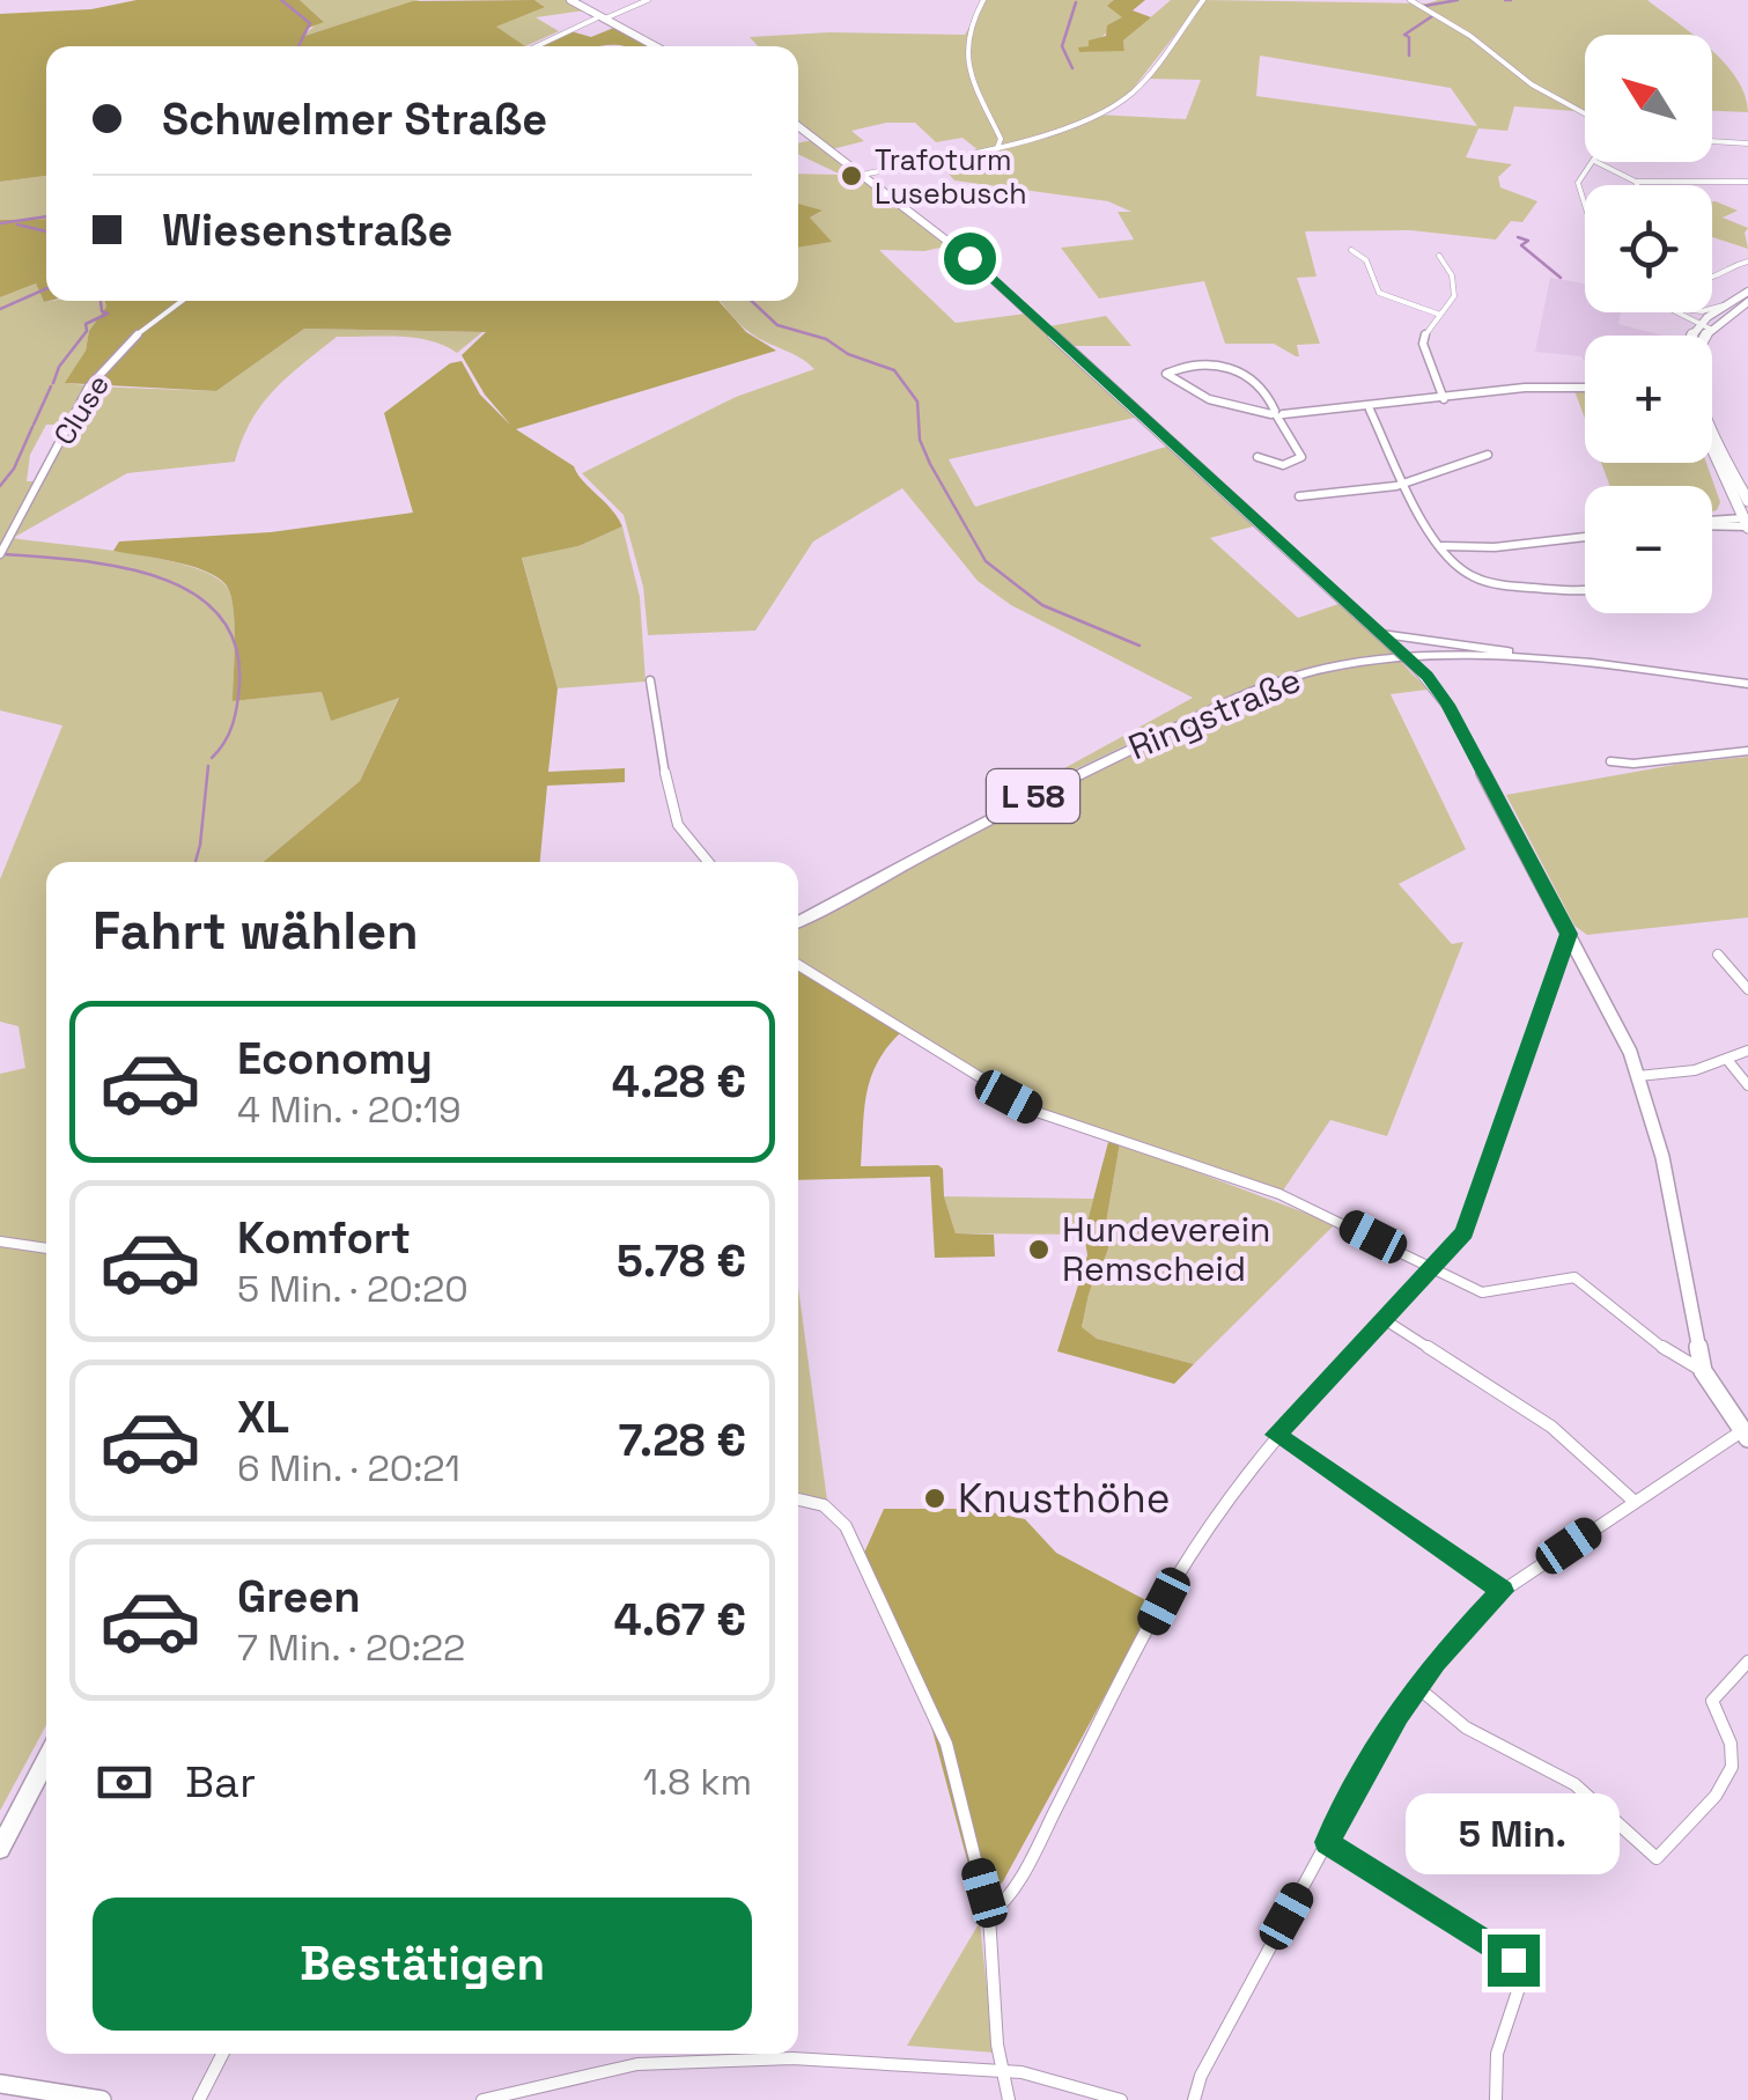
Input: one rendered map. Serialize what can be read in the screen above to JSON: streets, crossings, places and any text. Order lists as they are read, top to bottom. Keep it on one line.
{"streets":{"main road":["Ringstraße","L 58"],"street":["Cluse"]},"places":["Trafoturm Lusebusch","Hundeverein Remscheid","Knusthöhe"],"north":"top left","page":{"map_buttons":["+","−"],"banner":["Schwelmer Straße","Wiesenstraße"],"heading":"Fahrt wählen","list":[{"name":"Economy","note":"4 Min. · 20:19","value":"4.28 €"},{"name":"Komfort","note":"5 Min. · 20:20","value":"5.78 €"},{"name":"XL","note":"6 Min. · 20:21","value":"7.28 €"},{"name":"Green","note":"7 Min. · 20:22","value":"4.67 €"}],"pay":["Bar","1.8 km"],"bubble":"5 Min.","buttons":"Bestätigen"}}
